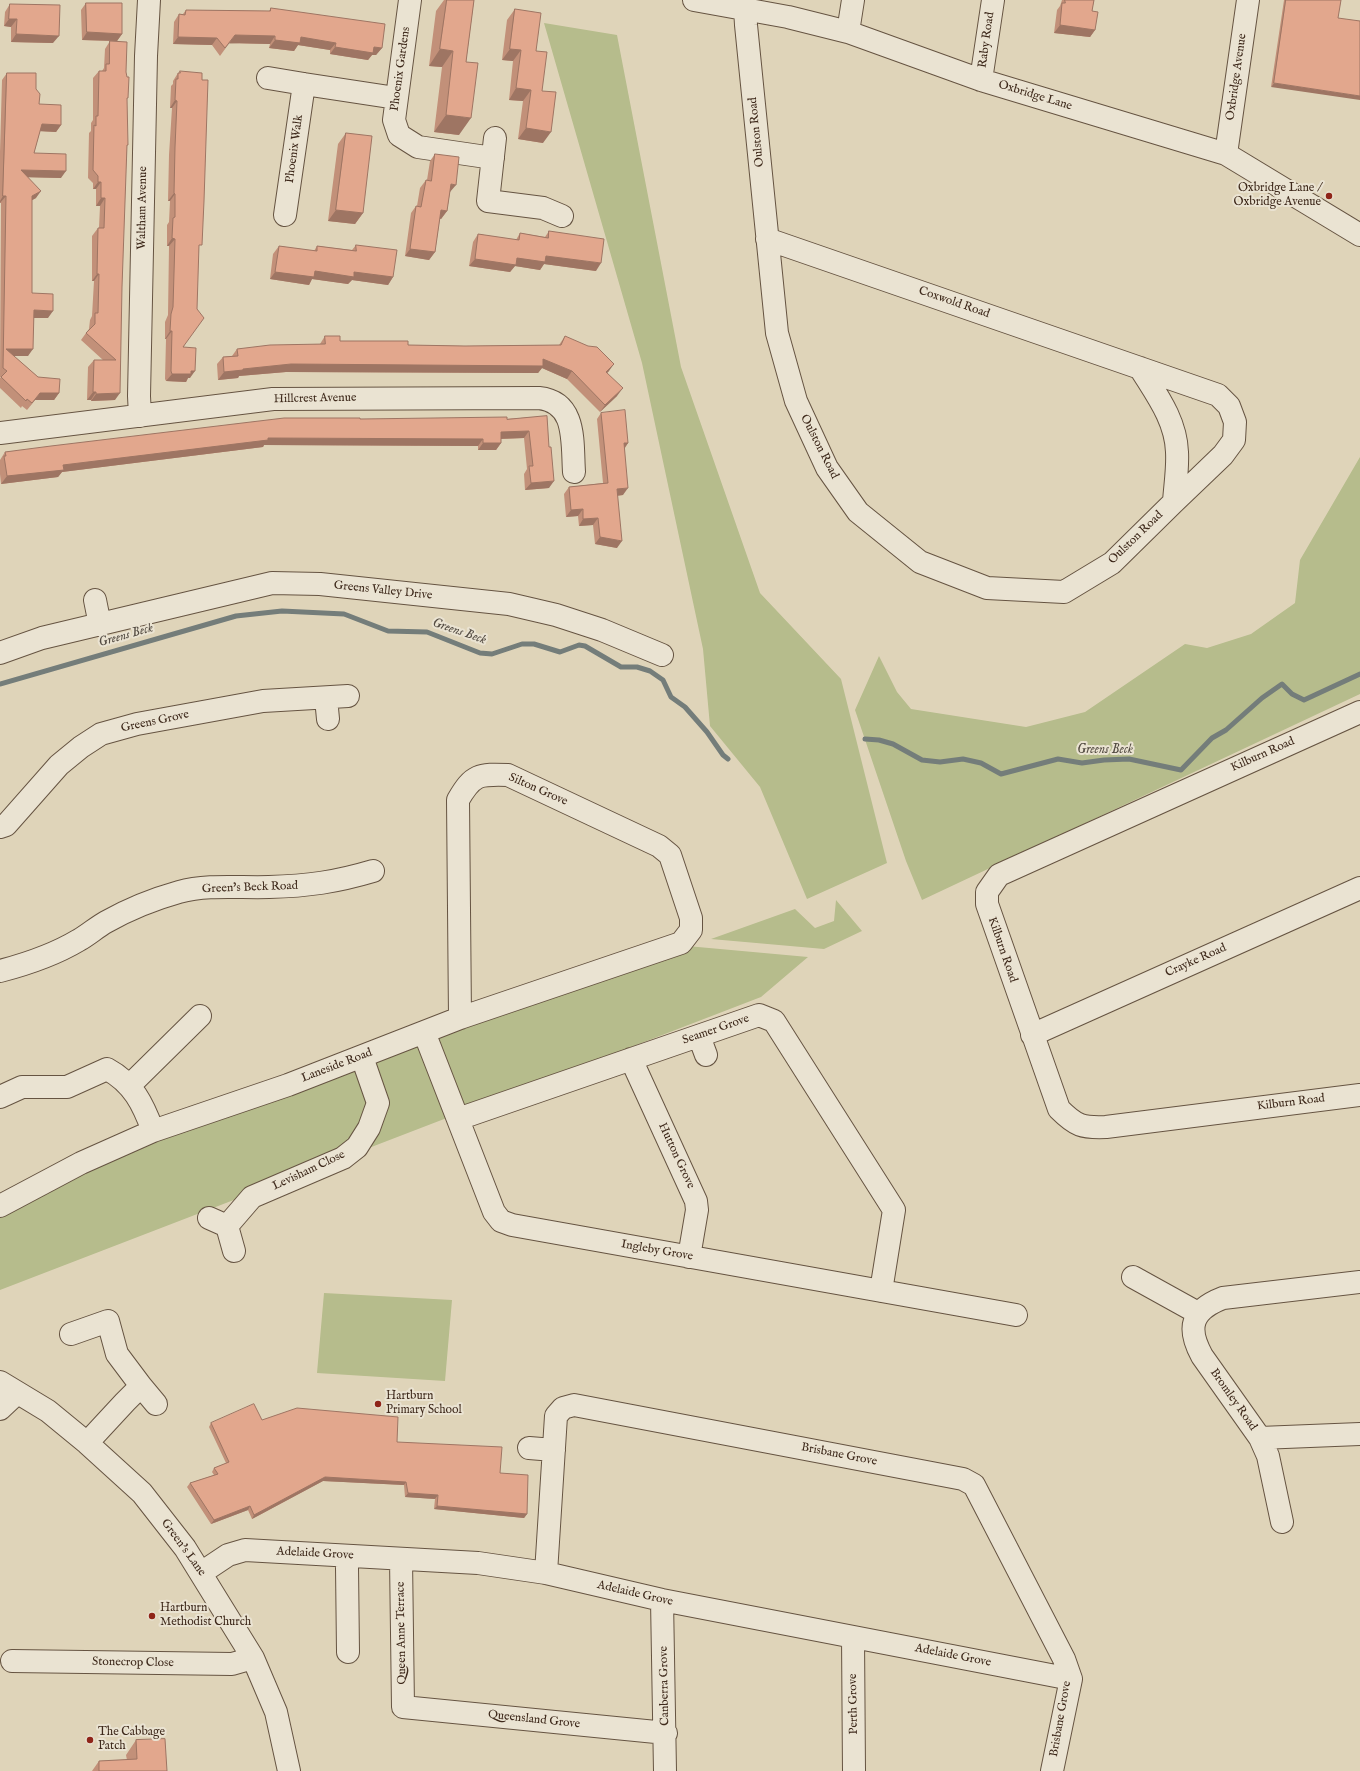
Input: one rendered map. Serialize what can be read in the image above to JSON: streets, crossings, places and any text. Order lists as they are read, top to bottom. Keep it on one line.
{"streets":{"street":["Raby Road","Phoenix Gardens","Oxbridge Avenue","Oxbridge Lane","Oulston Road","Phoenix Walk","Waltham Avenue","Coxwold Road","Hillcrest Avenue","Greens Valley Drive","Greens Grove","Kilburn Road","Silton Grove","Green's Beck Road","Crayke Road","Seamer Grove","Laneside Road","Hutton Grove","Levisham Close","Ingleby Grove","Bromley Road","Brisbane Grove","Green's Lane","Adelaide Grove","Queen Anne Terrace","Stonecrop Close","Canberra Grove","Perth Grove","Queensland Grove"]},"crossings":[["Raby Road","Oxbridge Lane"],["Oxbridge Avenue","Oxbridge Lane"],["Oxbridge Lane","Oulston Road"],["Oulston Road","Coxwold Road"],["Waltham Avenue","Hillcrest Avenue"],["Kilburn Road","Crayke Road"],["Silton Grove","Laneside Road"],["Seamer Grove","Hutton Grove"],["Seamer Grove","Ingleby Grove"],["Laneside Road","Levisham Close"],["Laneside Road","Ingleby Grove"],["Hutton Grove","Ingleby Grove"],["Brisbane Grove","Adelaide Grove"],["Green's Lane","Adelaide Grove"],["Green's Lane","Stonecrop Close"],["Adelaide Grove","Queen Anne Terrace"],["Adelaide Grove","Canberra Grove"],["Adelaide Grove","Perth Grove"],["Queen Anne Terrace","Queensland Grove"],["Canberra Grove","Queensland Grove"]],"water":["Greens Beck"],"places":["Oxbridge Lane / Oxbridge Avenue","Hartburn Primary School","Hartburn Methodist Church","The Cabbage Patch"]}
